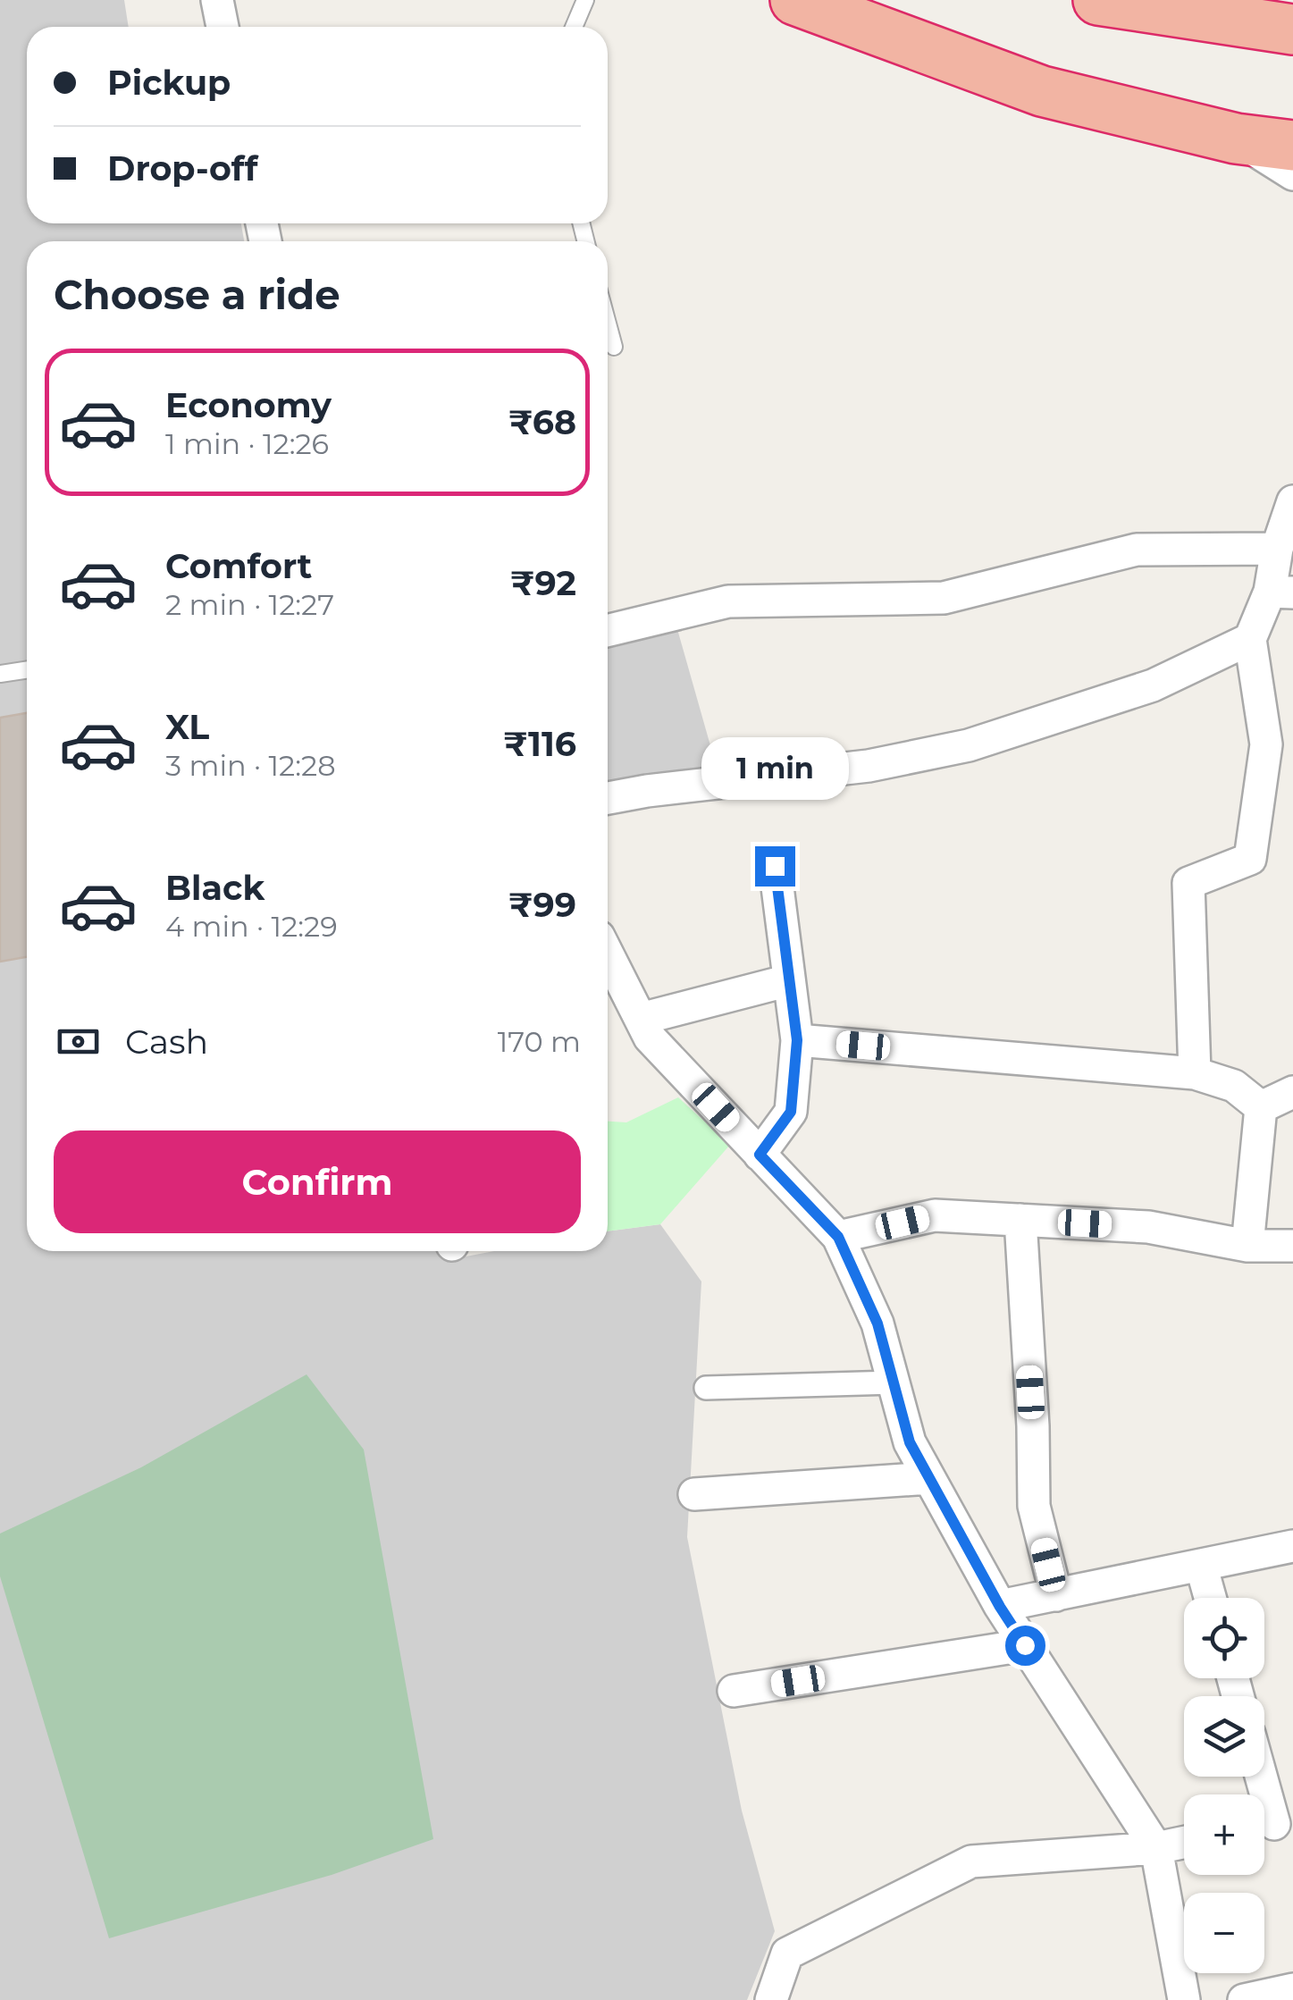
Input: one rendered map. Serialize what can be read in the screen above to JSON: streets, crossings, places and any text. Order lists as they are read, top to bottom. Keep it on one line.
{"page":{"banner":["Pickup","Drop-off"],"heading":"Choose a ride","list":[{"name":"Economy","note":"1 min · 12:26","value":"₹68"},{"name":"Comfort","note":"2 min · 12:27","value":"₹92"},{"name":"XL","note":"3 min · 12:28","value":"₹116"},{"name":"Black","note":"4 min · 12:29","value":"₹99"}],"bubble":"1 min","pay":["Cash","170 m"],"buttons":"Confirm","map_buttons":["+","−"]}}
